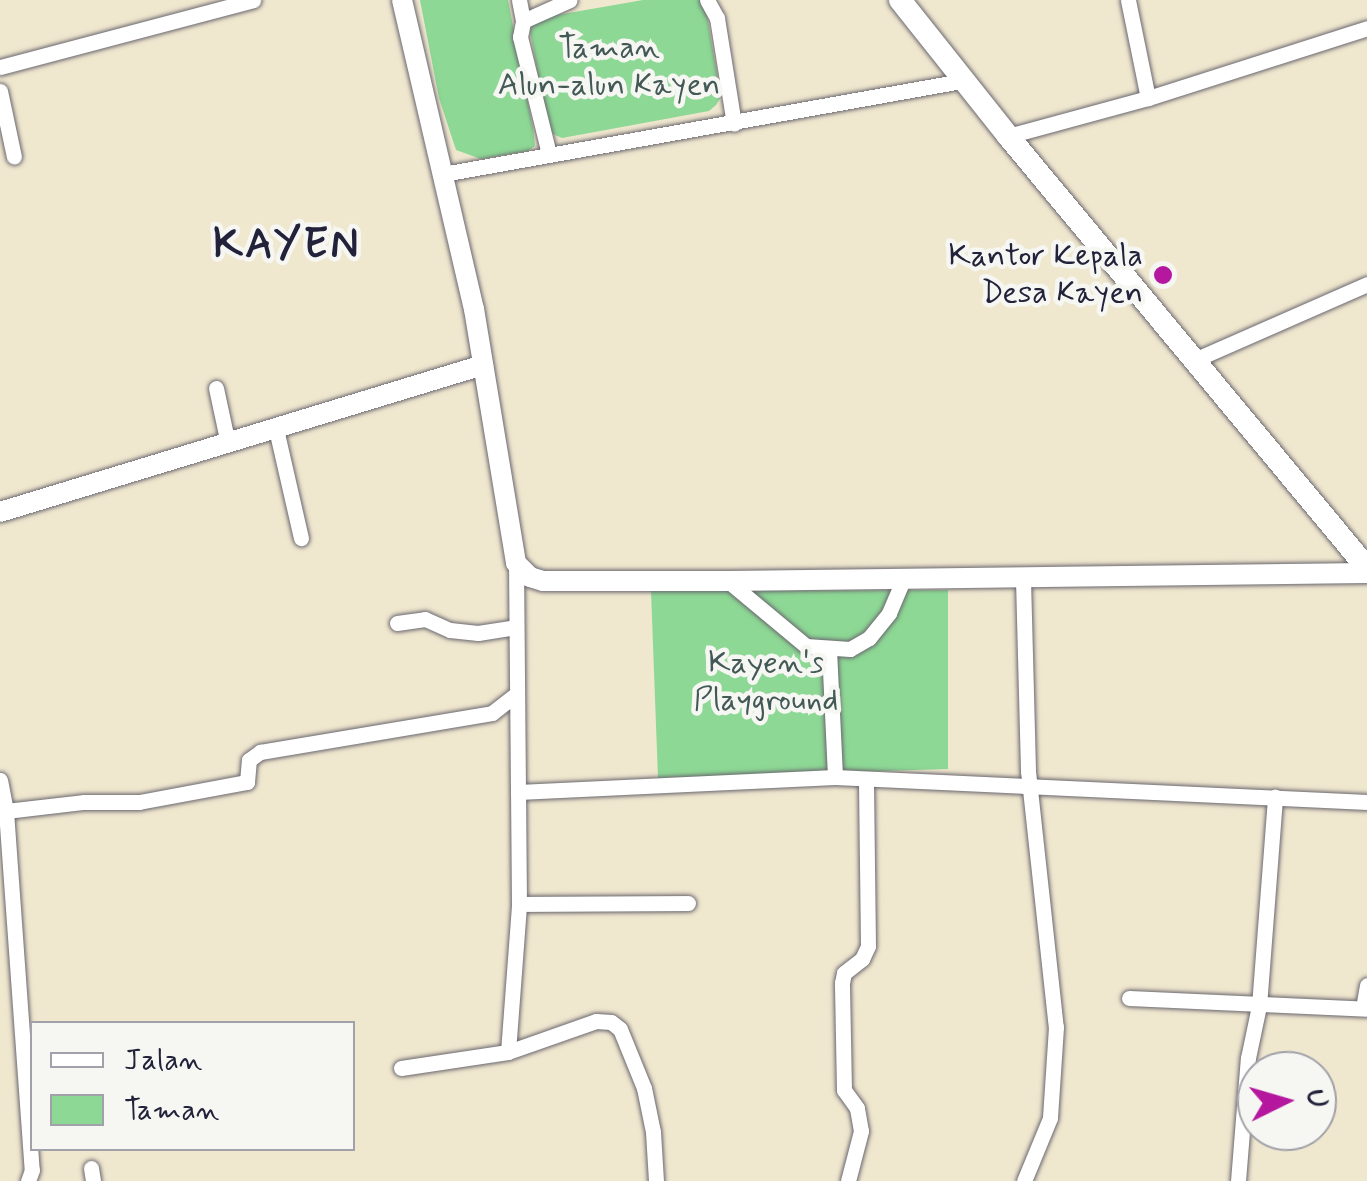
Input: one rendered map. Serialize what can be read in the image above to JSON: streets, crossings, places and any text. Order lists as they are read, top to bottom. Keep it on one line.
{"districts":["KAYEN"],"parks":["Taman Alun-alun Kayen","Kayen's Playground"],"places":["Kantor Kepala Desa Kayen"],"legend":["Jalan","Taman"],"north":"right"}
